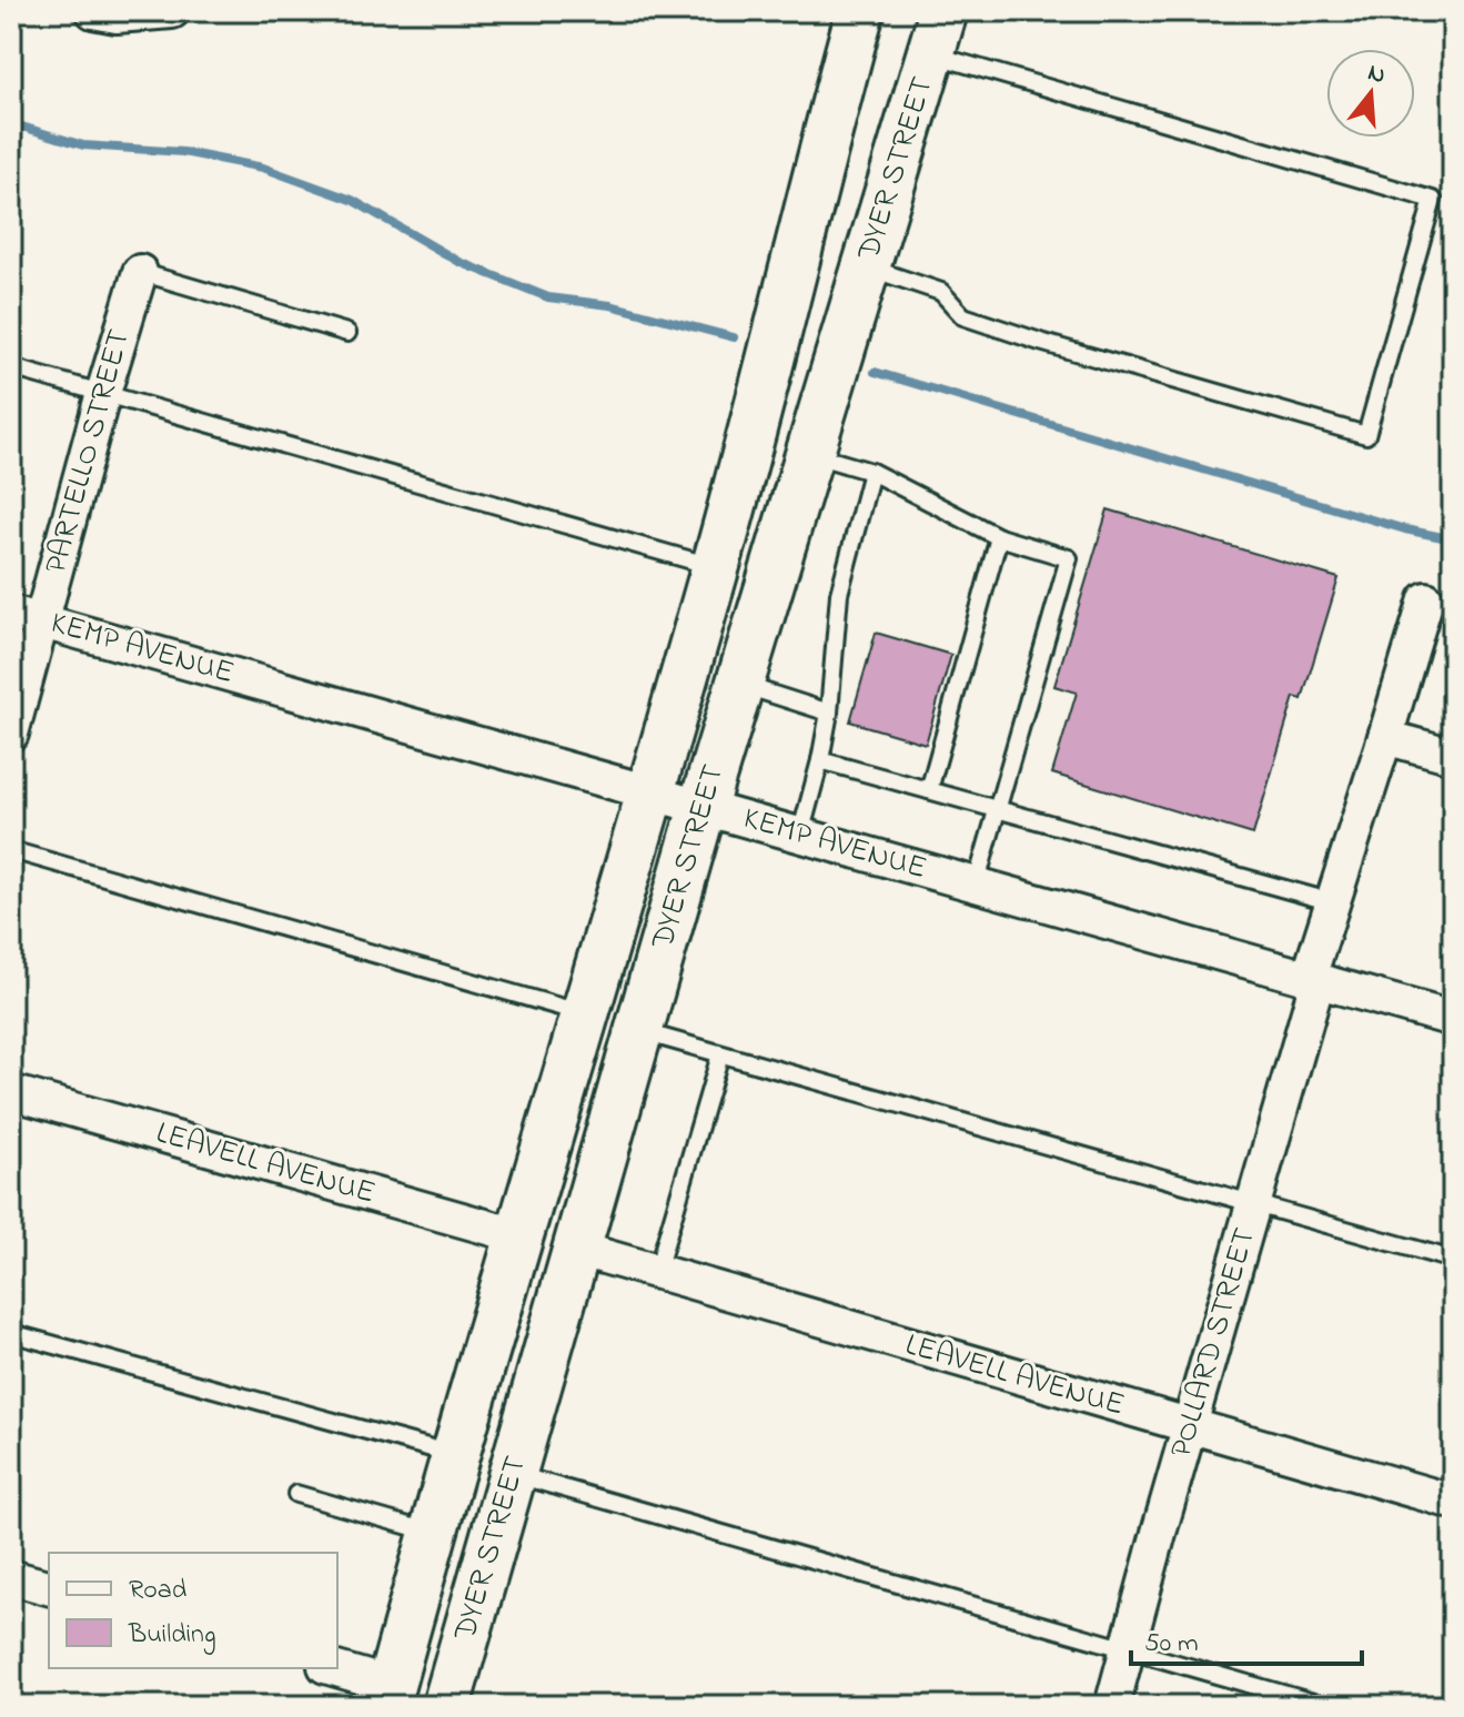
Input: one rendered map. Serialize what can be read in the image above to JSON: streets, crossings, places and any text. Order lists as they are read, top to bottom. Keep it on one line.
{"streets":{"main road":["DYER STREET"],"street":["PARTELLO STREET","KEMP AVENUE","LEAVELL AVENUE","POLLARD STREET"]},"crossings":[["DYER STREET","KEMP AVENUE"],["DYER STREET","LEAVELL AVENUE"],["PARTELLO STREET","KEMP AVENUE"],["KEMP AVENUE","POLLARD STREET"],["LEAVELL AVENUE","POLLARD STREET"]],"legend":["Road","Building"],"scale_bar":"50 m","north":"top"}
